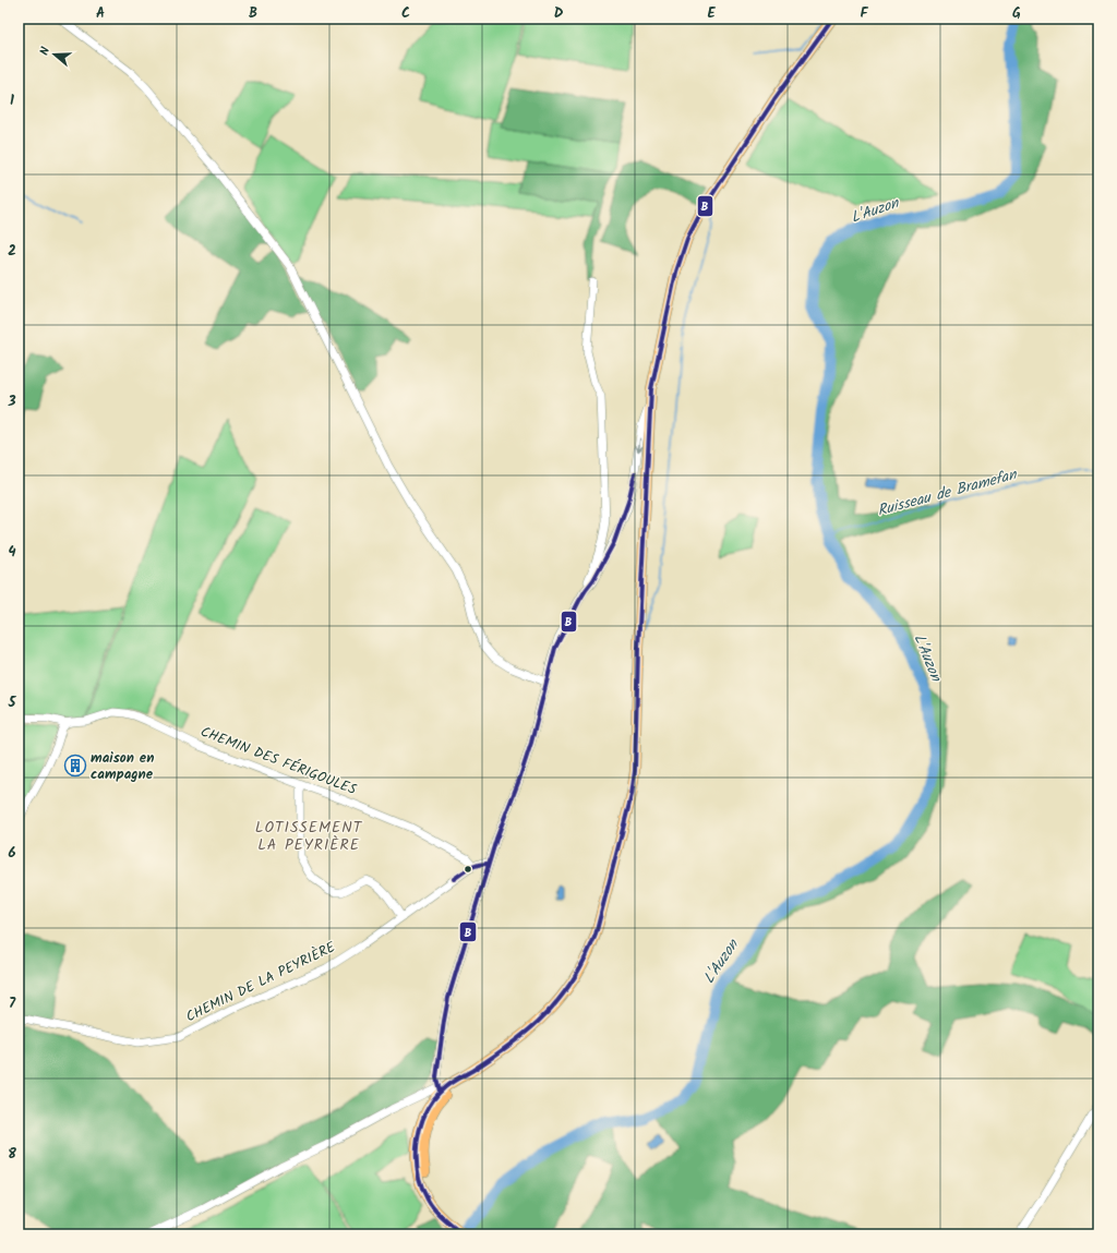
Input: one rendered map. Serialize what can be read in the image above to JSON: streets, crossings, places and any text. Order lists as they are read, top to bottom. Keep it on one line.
{"streets":{"street":["CHEMIN DES FÉRIGOULES","CHEMIN DE LA PEYRIÈRE"]},"crossings":[["CHEMIN DES FÉRIGOULES","CHEMIN DE LA PEYRIÈRE"]],"districts":["LOTISSEMENT LA PEYRIÈRE"],"water":["L'Auzon","Ruisseau de Bramefan"],"places":{"building":["maison en campagne"]},"lines":["transit line B"],"north":"left","grid":{"columns":["A","B","C","D","E","F","G"],"rows":["1","2","3","4","5","6","7","8"]}}
